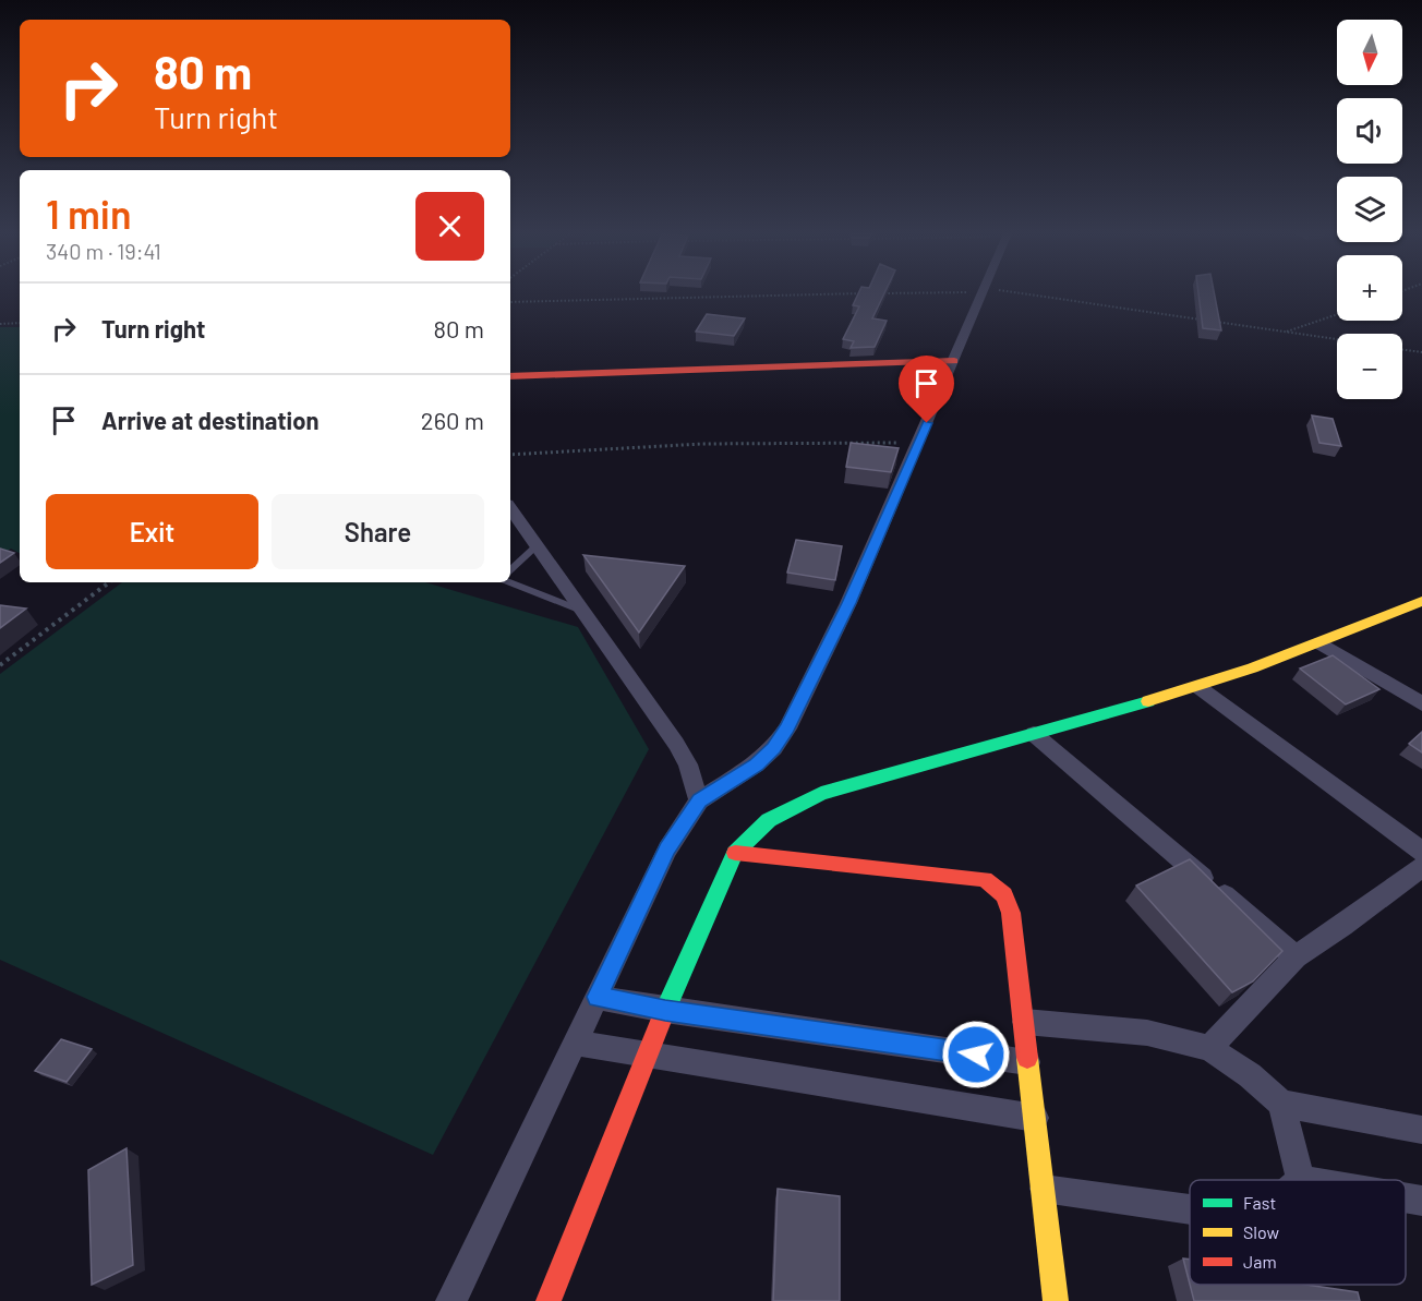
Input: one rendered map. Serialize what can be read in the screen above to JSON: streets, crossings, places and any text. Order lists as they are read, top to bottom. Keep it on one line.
{"legend":["Fast","Slow","Jam"],"north":"bottom","page":{"map_buttons":["+","−"],"turn":["80 m","Turn right"],"heading":["1 min","340 m · 19:41"],"list":[{"name":"Turn right","value":"80 m"},{"name":"Arrive at destination","value":"260 m"}],"buttons":["Exit","Share"]}}
